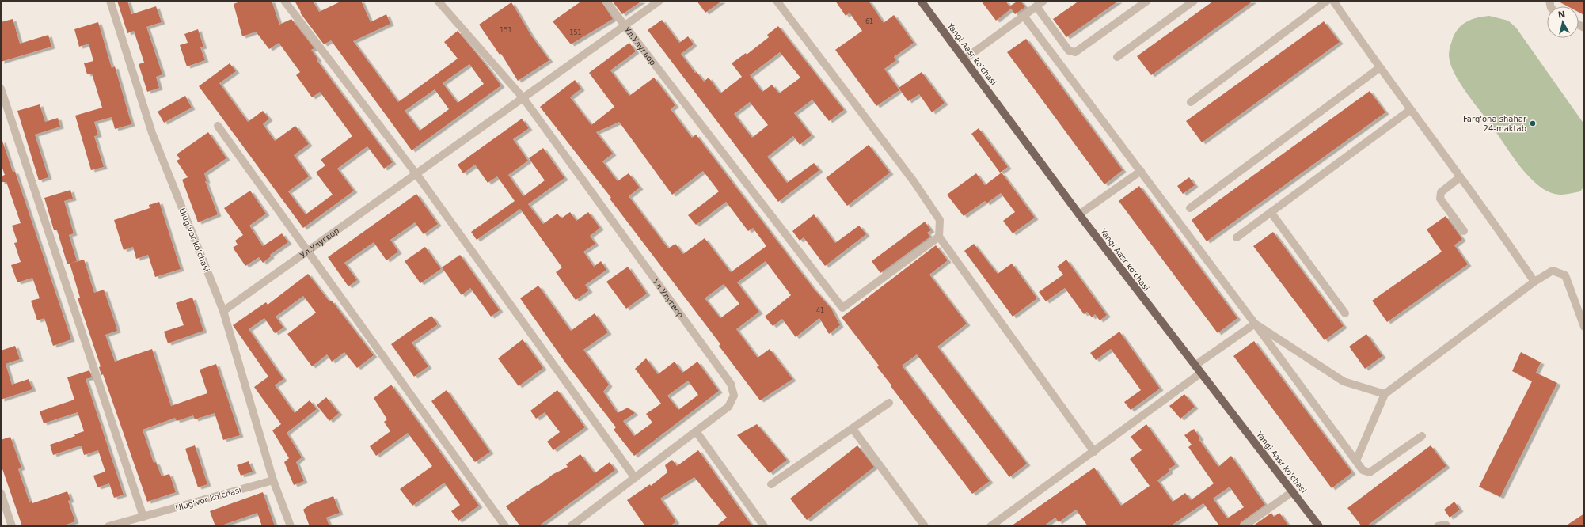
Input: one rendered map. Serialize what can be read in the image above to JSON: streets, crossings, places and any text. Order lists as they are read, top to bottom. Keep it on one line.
{"streets":{"main road":["Yangi Aasr ko'chasi"],"street":["Ул.Улугвор","Ulugʻvor koʻchasi"]},"crossings":[["Ул.Улугвор","Ulugʻvor koʻchasi"]],"places":["Farg'ona shahar 24-maktab"],"house_numbers":["61","151","151","41"],"north":"top"}
